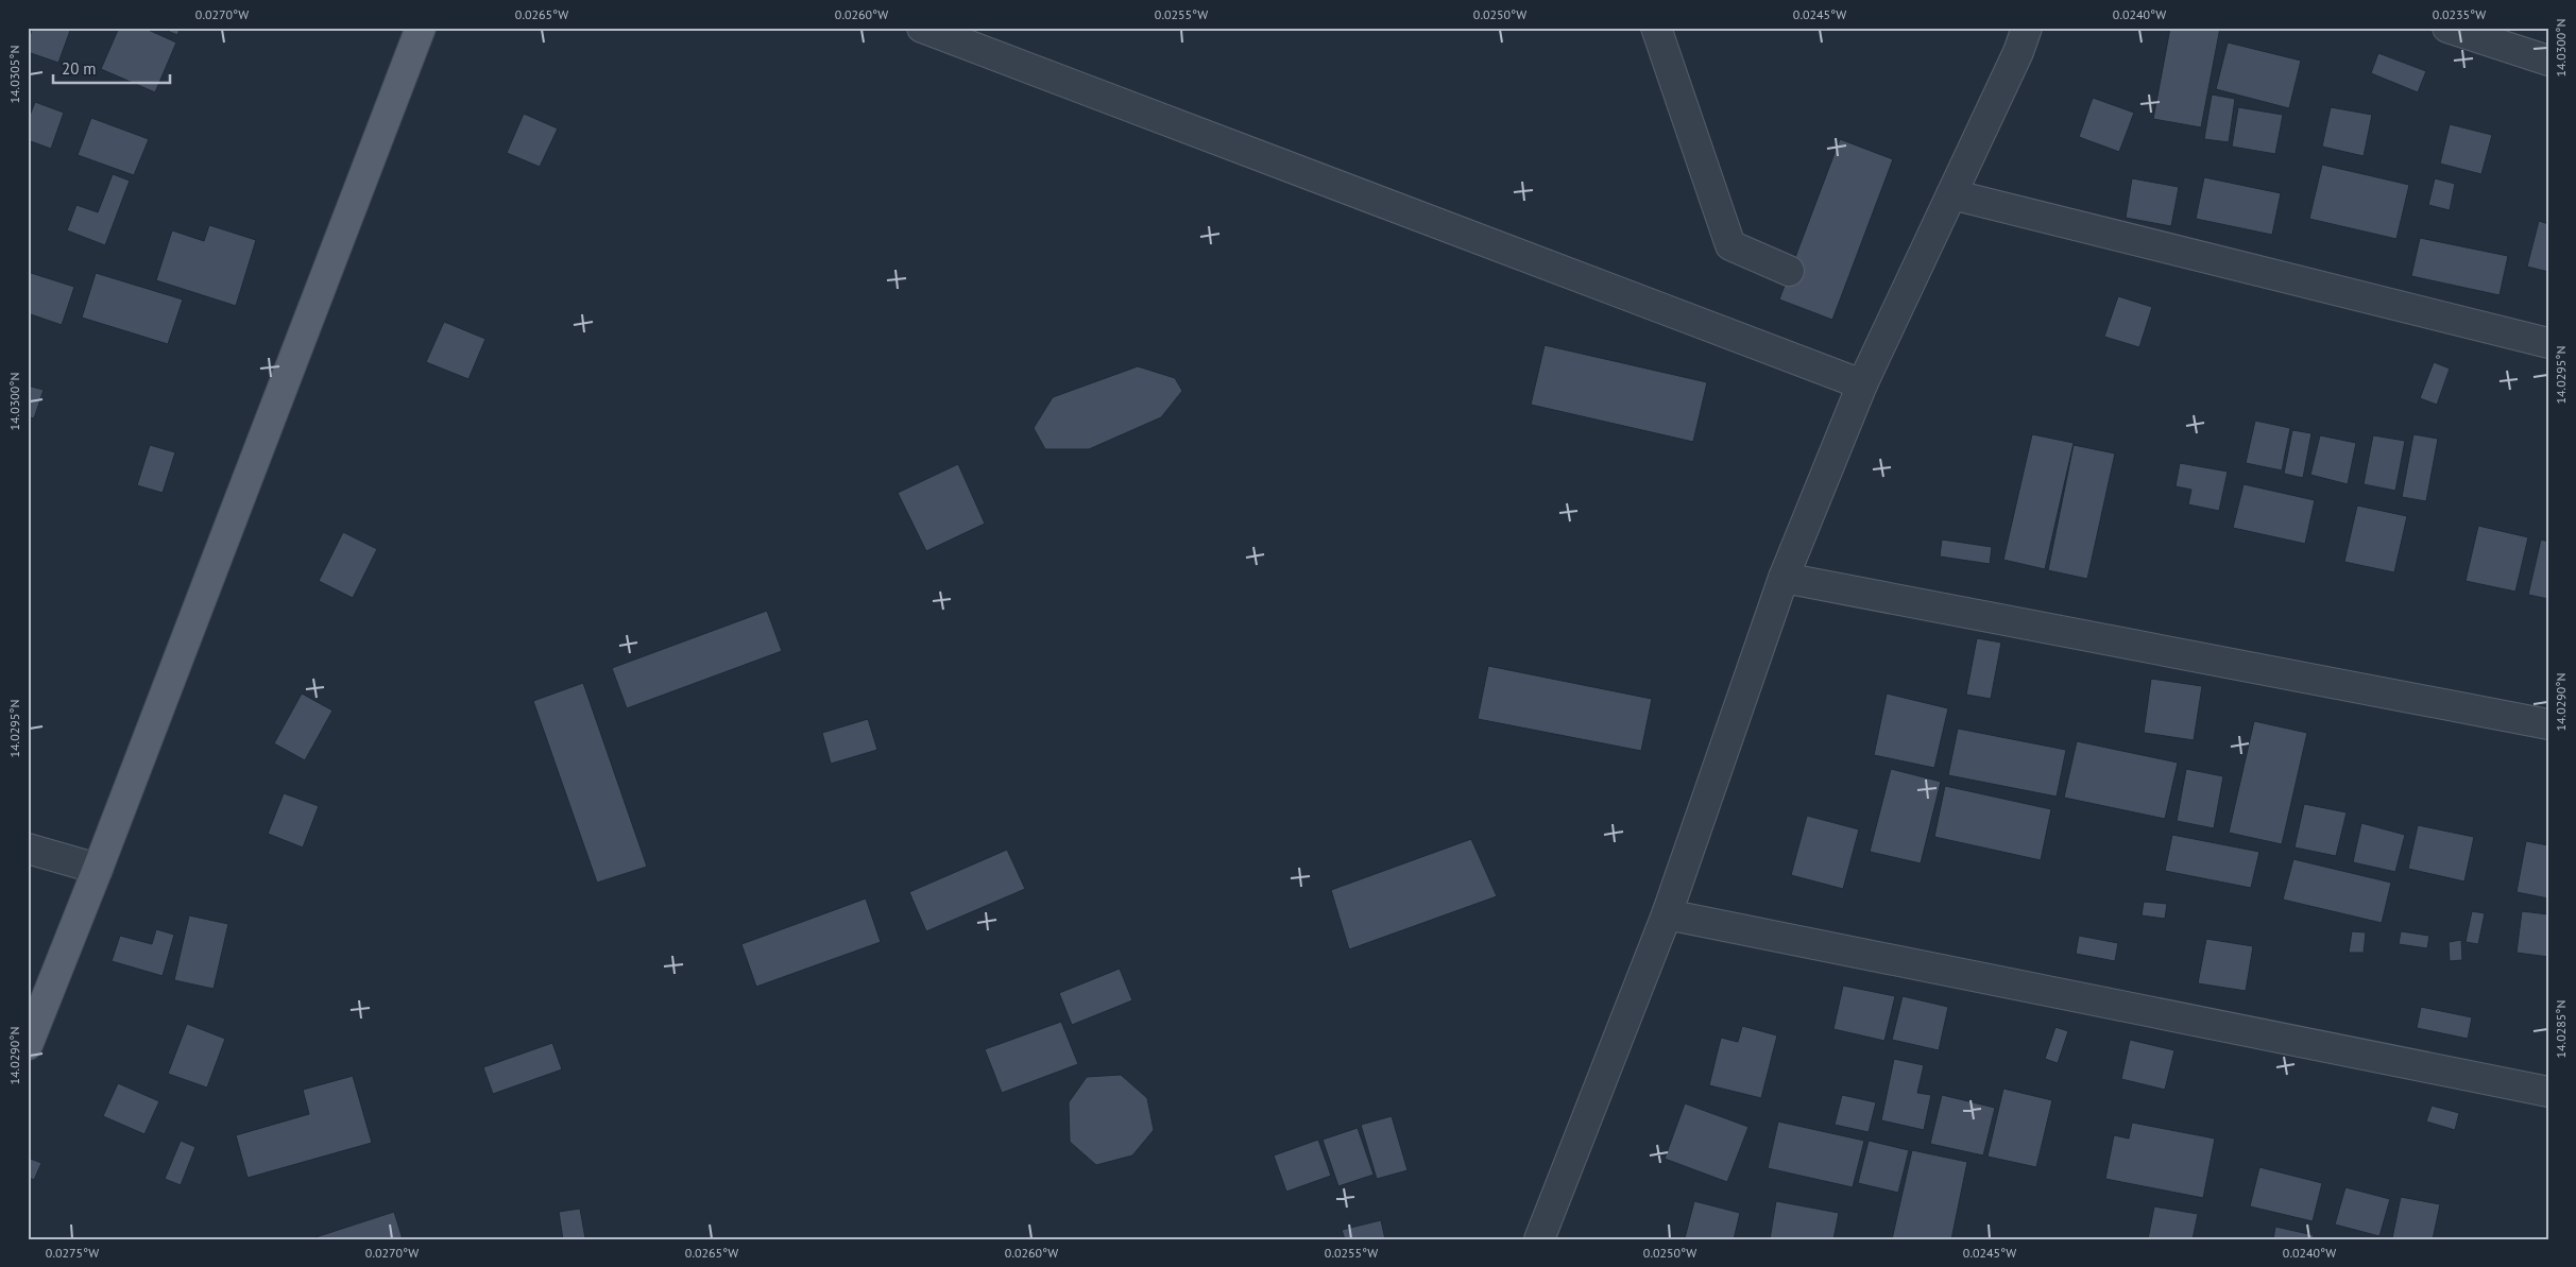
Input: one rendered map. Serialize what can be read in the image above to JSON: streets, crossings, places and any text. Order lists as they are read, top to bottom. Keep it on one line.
{"scale_bar":"20 m","coordinates":["0.0270°W","0.0265°W","0.0260°W","0.0255°W","0.0250°W","0.0245°W","0.0240°W","0.0235°W","14.0300°N","14.0305°N","14.0295°N","14.0290°N","14.0285°N","0.0275°W"]}
